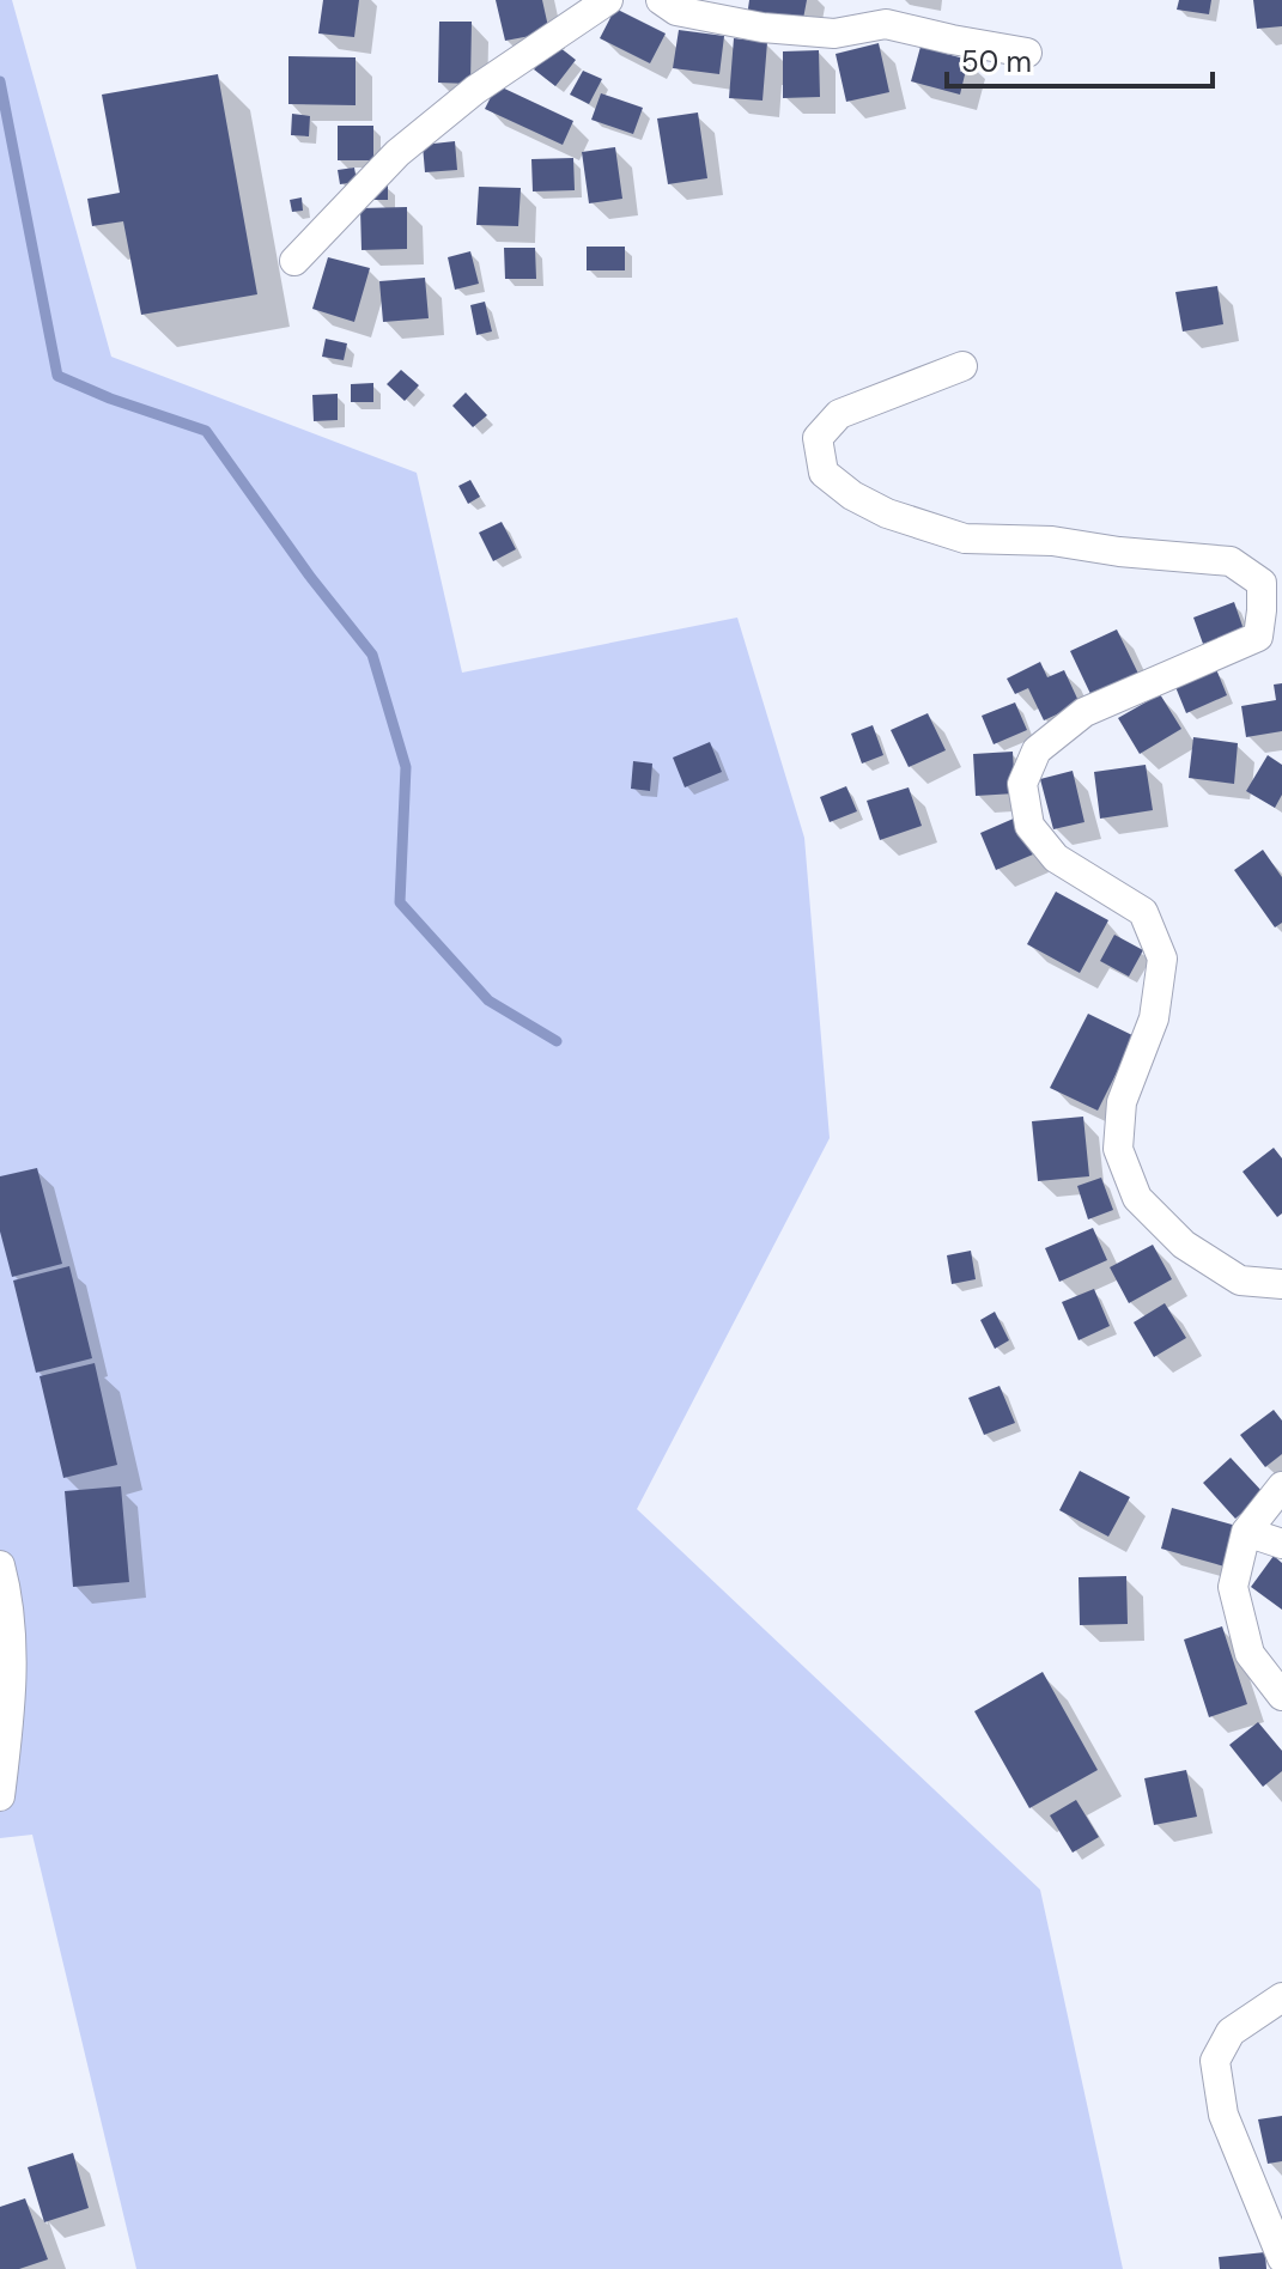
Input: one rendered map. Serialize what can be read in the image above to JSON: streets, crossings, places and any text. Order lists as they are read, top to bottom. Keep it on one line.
{"scale_bar":"50 m"}
